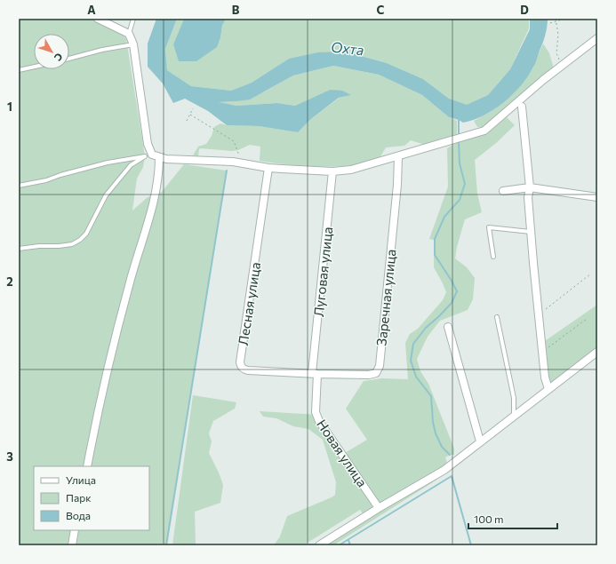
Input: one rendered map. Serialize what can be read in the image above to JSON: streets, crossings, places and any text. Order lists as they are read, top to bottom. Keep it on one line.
{"streets":{"street":["Луговая улица","Заречная улица","Лесная улица","Новая улица"]},"crossings":[["Луговая улица","Заречная улица"],["Луговая улица","Лесная улица"],["Луговая улица","Новая улица"],["Заречная улица","Лесная улица"],["Заречная улица","Новая улица"],["Лесная улица","Новая улица"]],"water":["Охта"],"legend":["Улица","Парк","Вода"],"scale_bar":"100 m","north":"bottom right","grid":{"columns":["A","B","C","D"],"rows":["1","2","3"]}}
